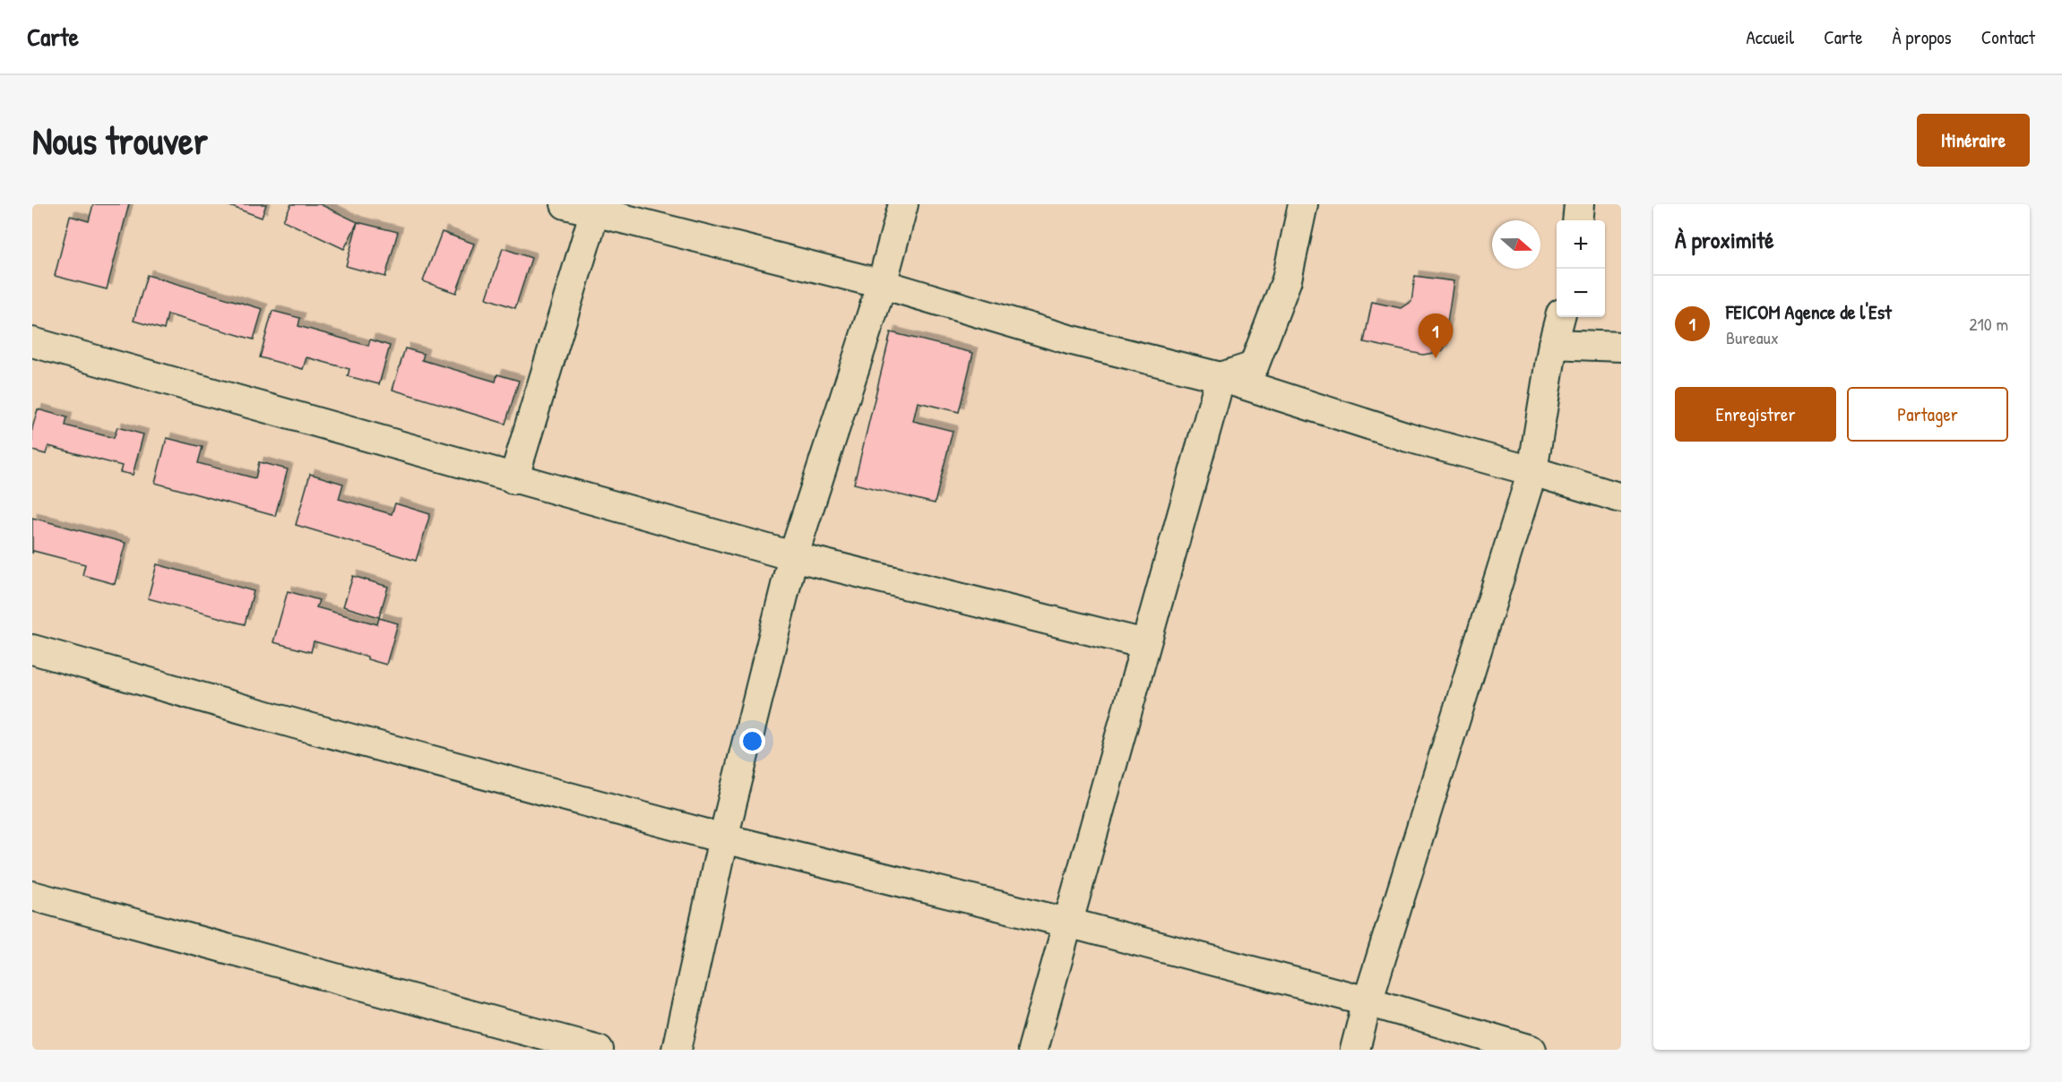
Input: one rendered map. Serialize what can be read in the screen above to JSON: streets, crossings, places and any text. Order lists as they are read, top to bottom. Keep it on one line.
{"north":"right","page":{"header":"Carte","nav":["Accueil","Carte","À propos","Contact"],"buttons":["Itinéraire",["Enregistrer","Partager"]],"title":"Nous trouver","heading":"À proximité","map_buttons":["+","−"],"list":[{"mark":"1","name":"FEICOM Agence de l'Est","note":"Bureaux","value":"210 m"}],"pins":"1"}}
